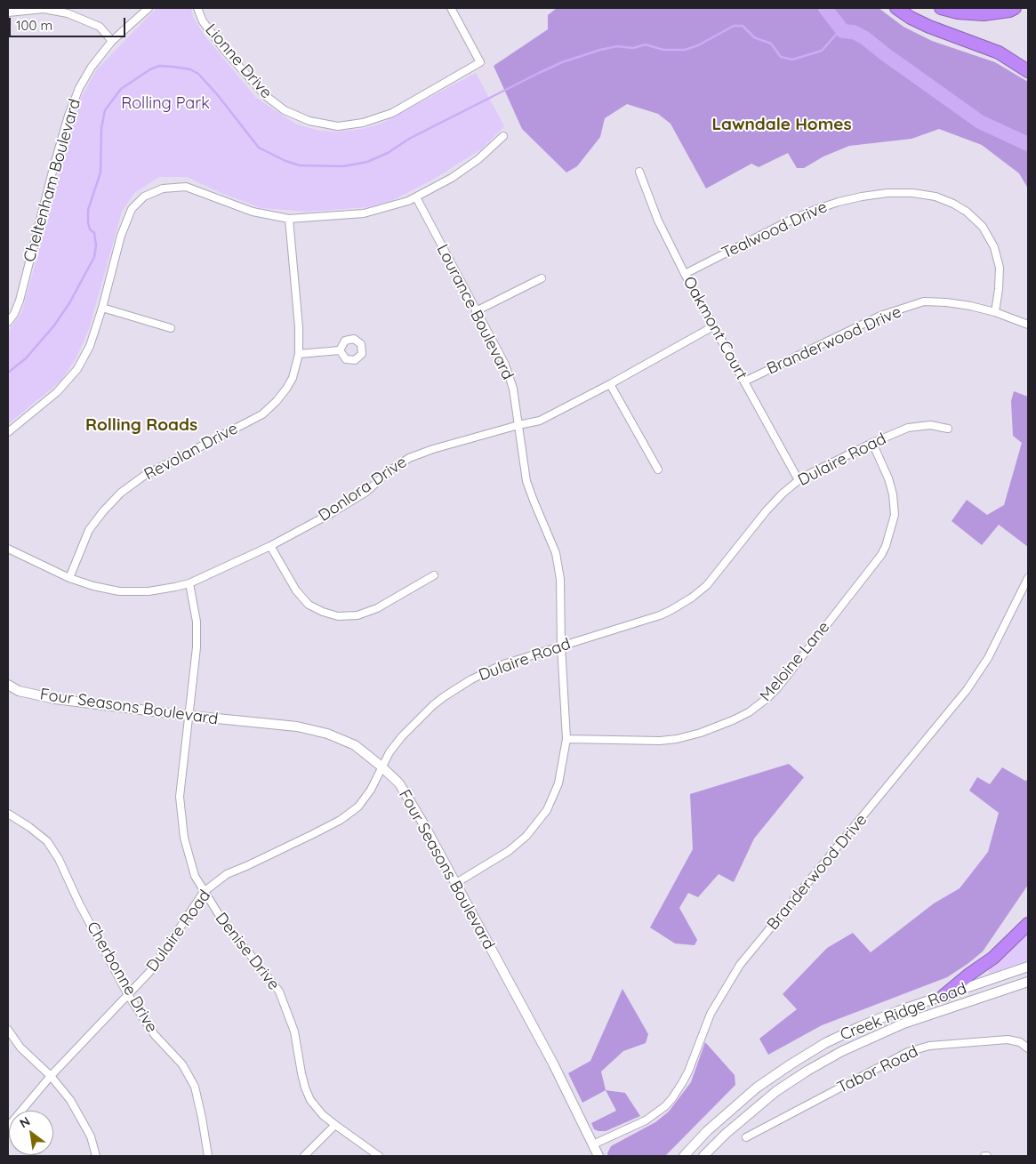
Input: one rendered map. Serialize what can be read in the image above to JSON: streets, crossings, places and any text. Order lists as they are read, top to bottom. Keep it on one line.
{"streets":{"street":["Lionne Drive","Cheltenham Boulevard","Tealwood Drive","Lourance Boulevard","Oakmont Court","Branderwood Drive","Revolan Drive","Dulaire Road","Donlora Drive","Meloine Lane","Four Seasons Boulevard","Denise Drive","Cherbonne Drive","Creek Ridge Road","Tabor Road"]},"crossings":[["Tealwood Drive","Oakmont Court"],["Tealwood Drive","Branderwood Drive"],["Lourance Boulevard","Dulaire Road"],["Lourance Boulevard","Donlora Drive"],["Lourance Boulevard","Meloine Lane"],["Lourance Boulevard","Four Seasons Boulevard"],["Oakmont Court","Branderwood Drive"],["Oakmont Court","Dulaire Road"],["Oakmont Court","Donlora Drive"],["Branderwood Drive","Four Seasons Boulevard"],["Revolan Drive","Donlora Drive"],["Dulaire Road","Meloine Lane"],["Dulaire Road","Four Seasons Boulevard"],["Dulaire Road","Denise Drive"],["Dulaire Road","Cherbonne Drive"],["Donlora Drive","Denise Drive"],["Four Seasons Boulevard","Denise Drive"]],"districts":["Lawndale Homes","Rolling Roads"],"parks":["Rolling Park"],"scale_bar":"100 m","north":"top left"}
